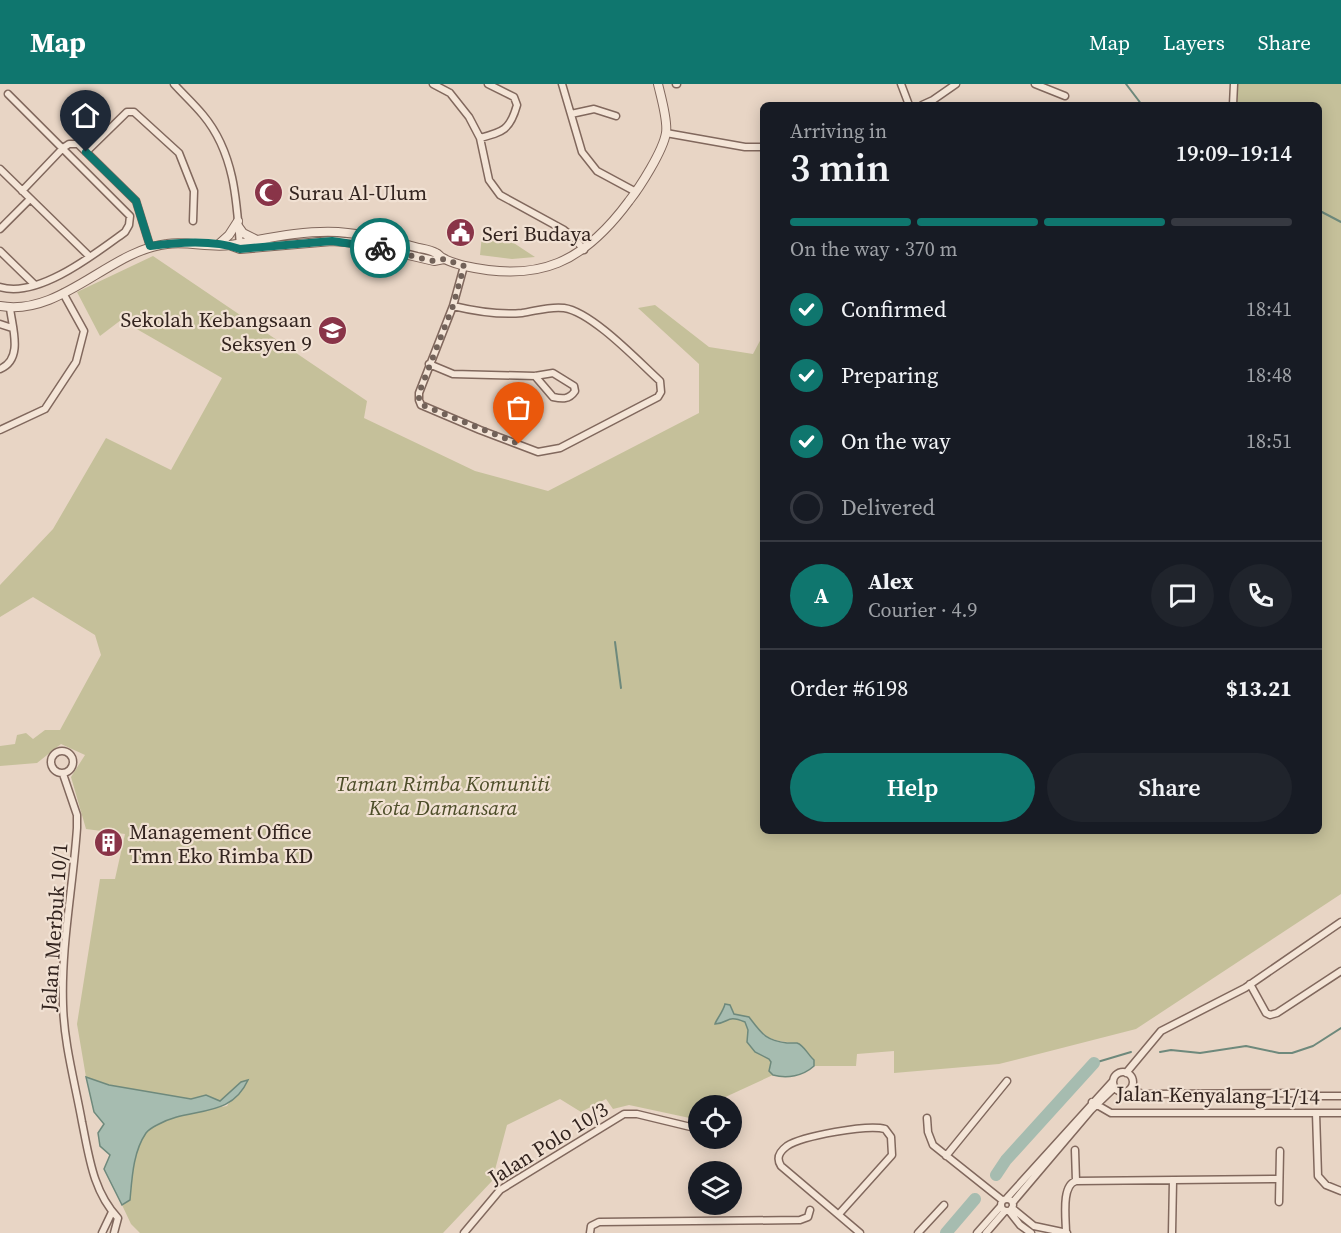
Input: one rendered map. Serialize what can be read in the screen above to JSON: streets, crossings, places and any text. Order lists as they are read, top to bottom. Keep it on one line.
{"streets":{"street":["Jalan Merbuk 10/1","Jalan Kenyalang 11/14","Jalan Polo 10/3"]},"parks":["Taman Rimba Komuniti Kota Damansara"],"places":{"mosque":["Surau Al-Ulum"],"public building":["Seri Budaya"],"school or university":["Sekolah Kebangsaan Seksyen 9"],"building":["Management Office Tmn Eko Rimba KD"]},"page":{"header":"Map","nav":["Map","Layers","Share"],"heading":["3 min","Arriving in","19:09–19:14"],"panel":["Alex","Courier · 4.9","Order #6198","$13.21"],"bar":"On the way · 370 m","list":[["Confirmed","18:41"],["Preparing","18:48"],["On the way","18:51"],"Delivered"],"round":"A","buttons":["Help","Share"]}}
